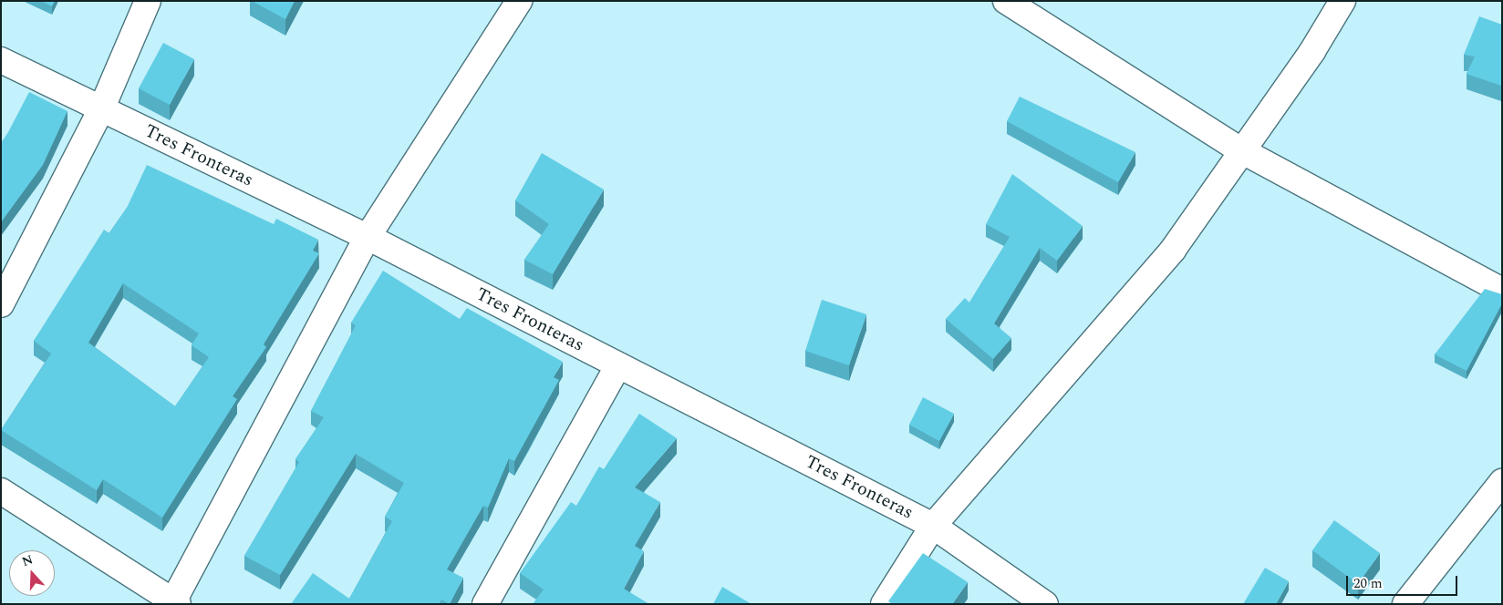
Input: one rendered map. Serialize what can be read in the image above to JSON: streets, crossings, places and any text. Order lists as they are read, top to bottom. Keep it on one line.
{"streets":{"street":["Tres Fronteras"]},"scale_bar":"20 m","north":"top"}
